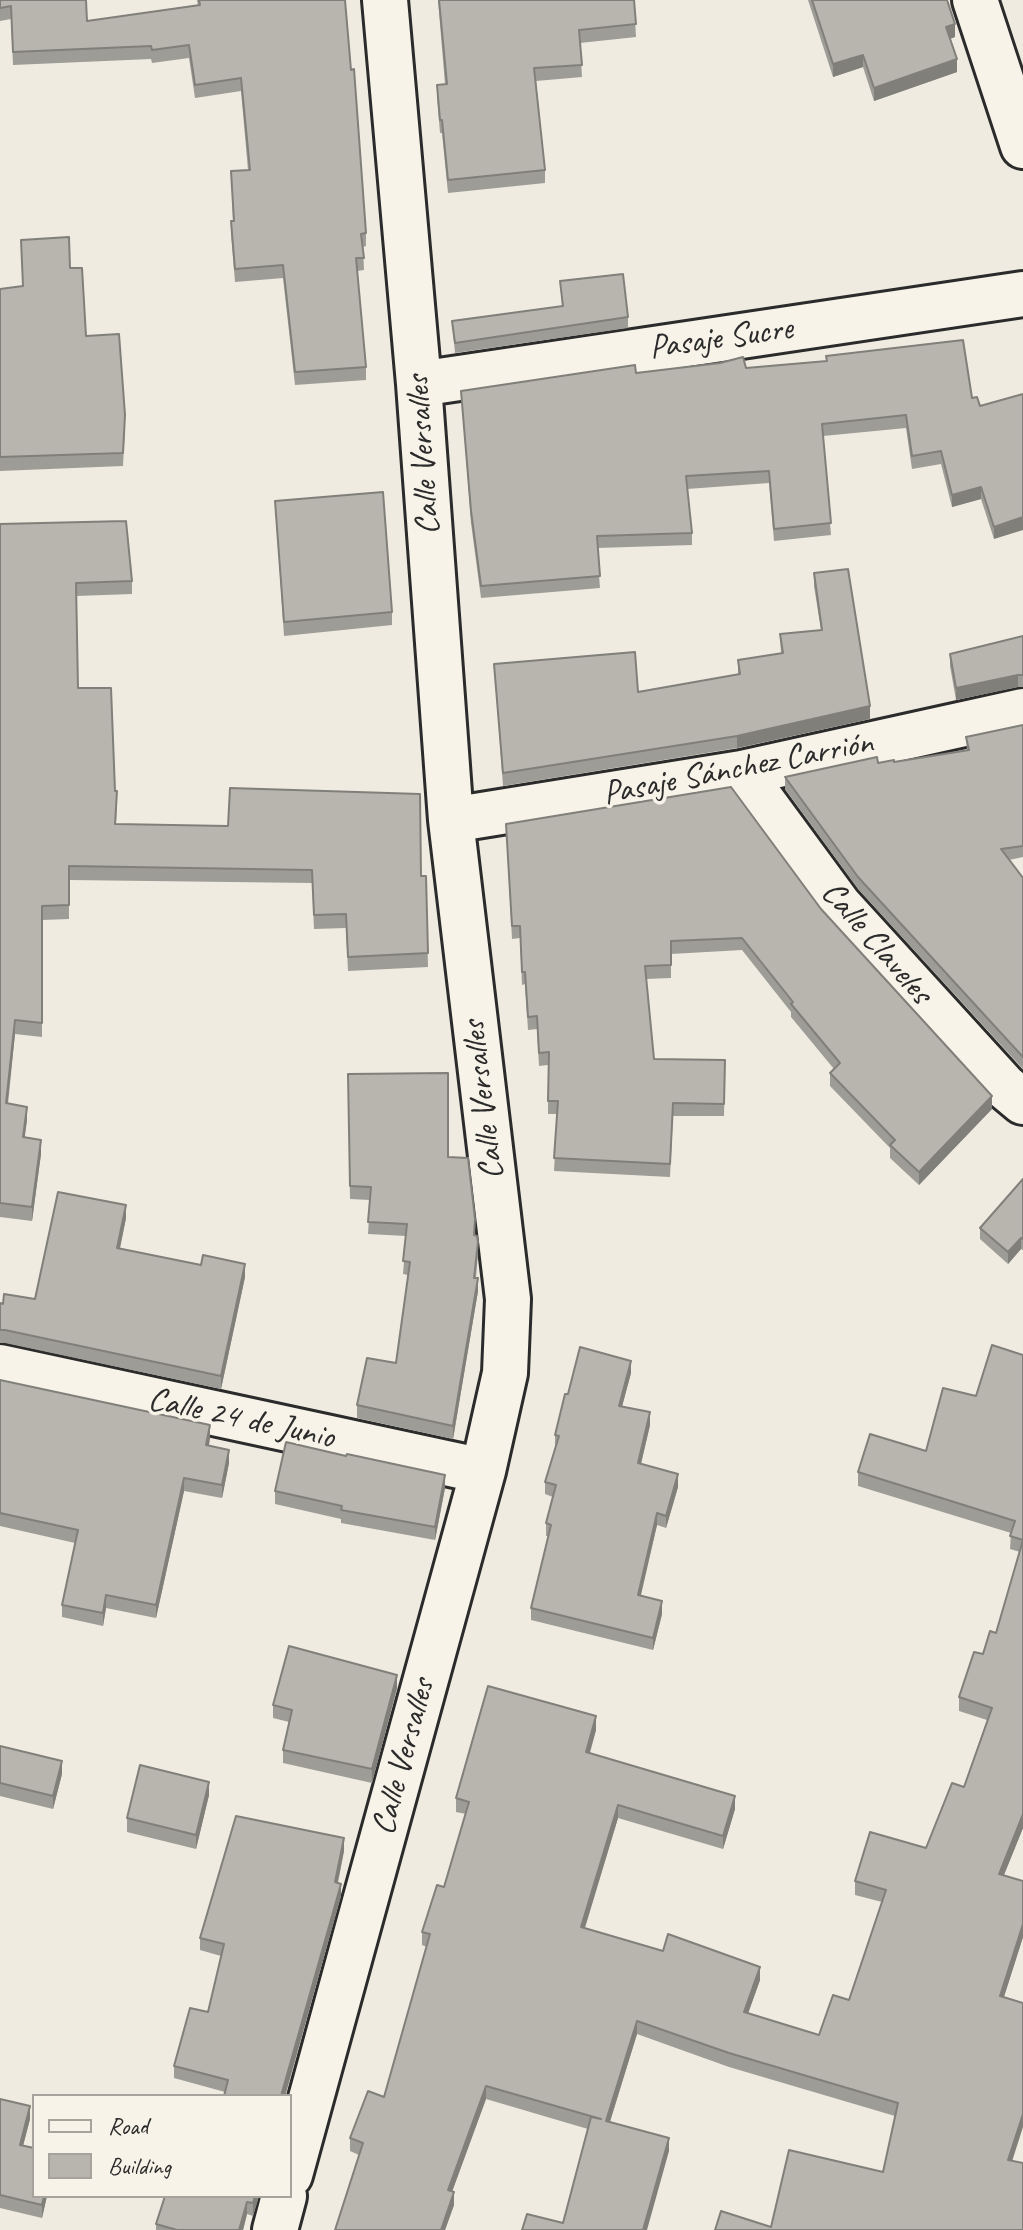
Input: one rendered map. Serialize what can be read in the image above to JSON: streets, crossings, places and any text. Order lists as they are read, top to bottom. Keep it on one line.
{"streets":{"street":["Pasaje Sucre","Calle Versalles","Pasaje Sánchez Carrión","Calle Claveles","Calle 24 de Junio"]},"crossings":[["Pasaje Sucre","Calle Versalles"],["Calle Versalles","Pasaje Sánchez Carrión"],["Calle Versalles","Calle 24 de Junio"],["Pasaje Sánchez Carrión","Calle Claveles"]],"legend":["Road","Building"]}
